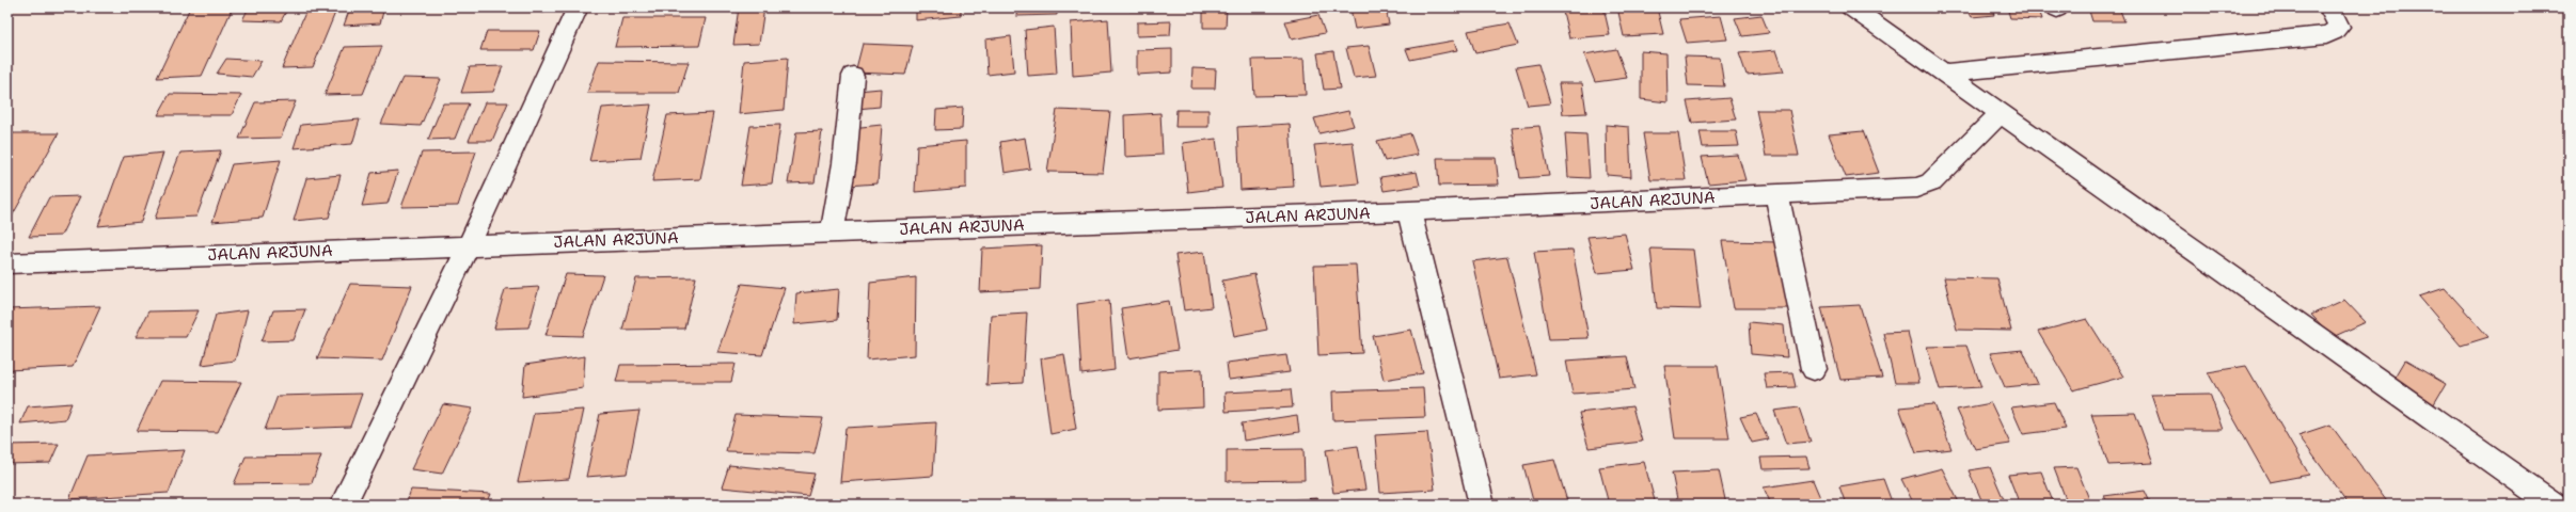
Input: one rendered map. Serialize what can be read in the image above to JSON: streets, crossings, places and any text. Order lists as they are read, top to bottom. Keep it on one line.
{"streets":{"street":["JALAN ARJUNA"]}}
